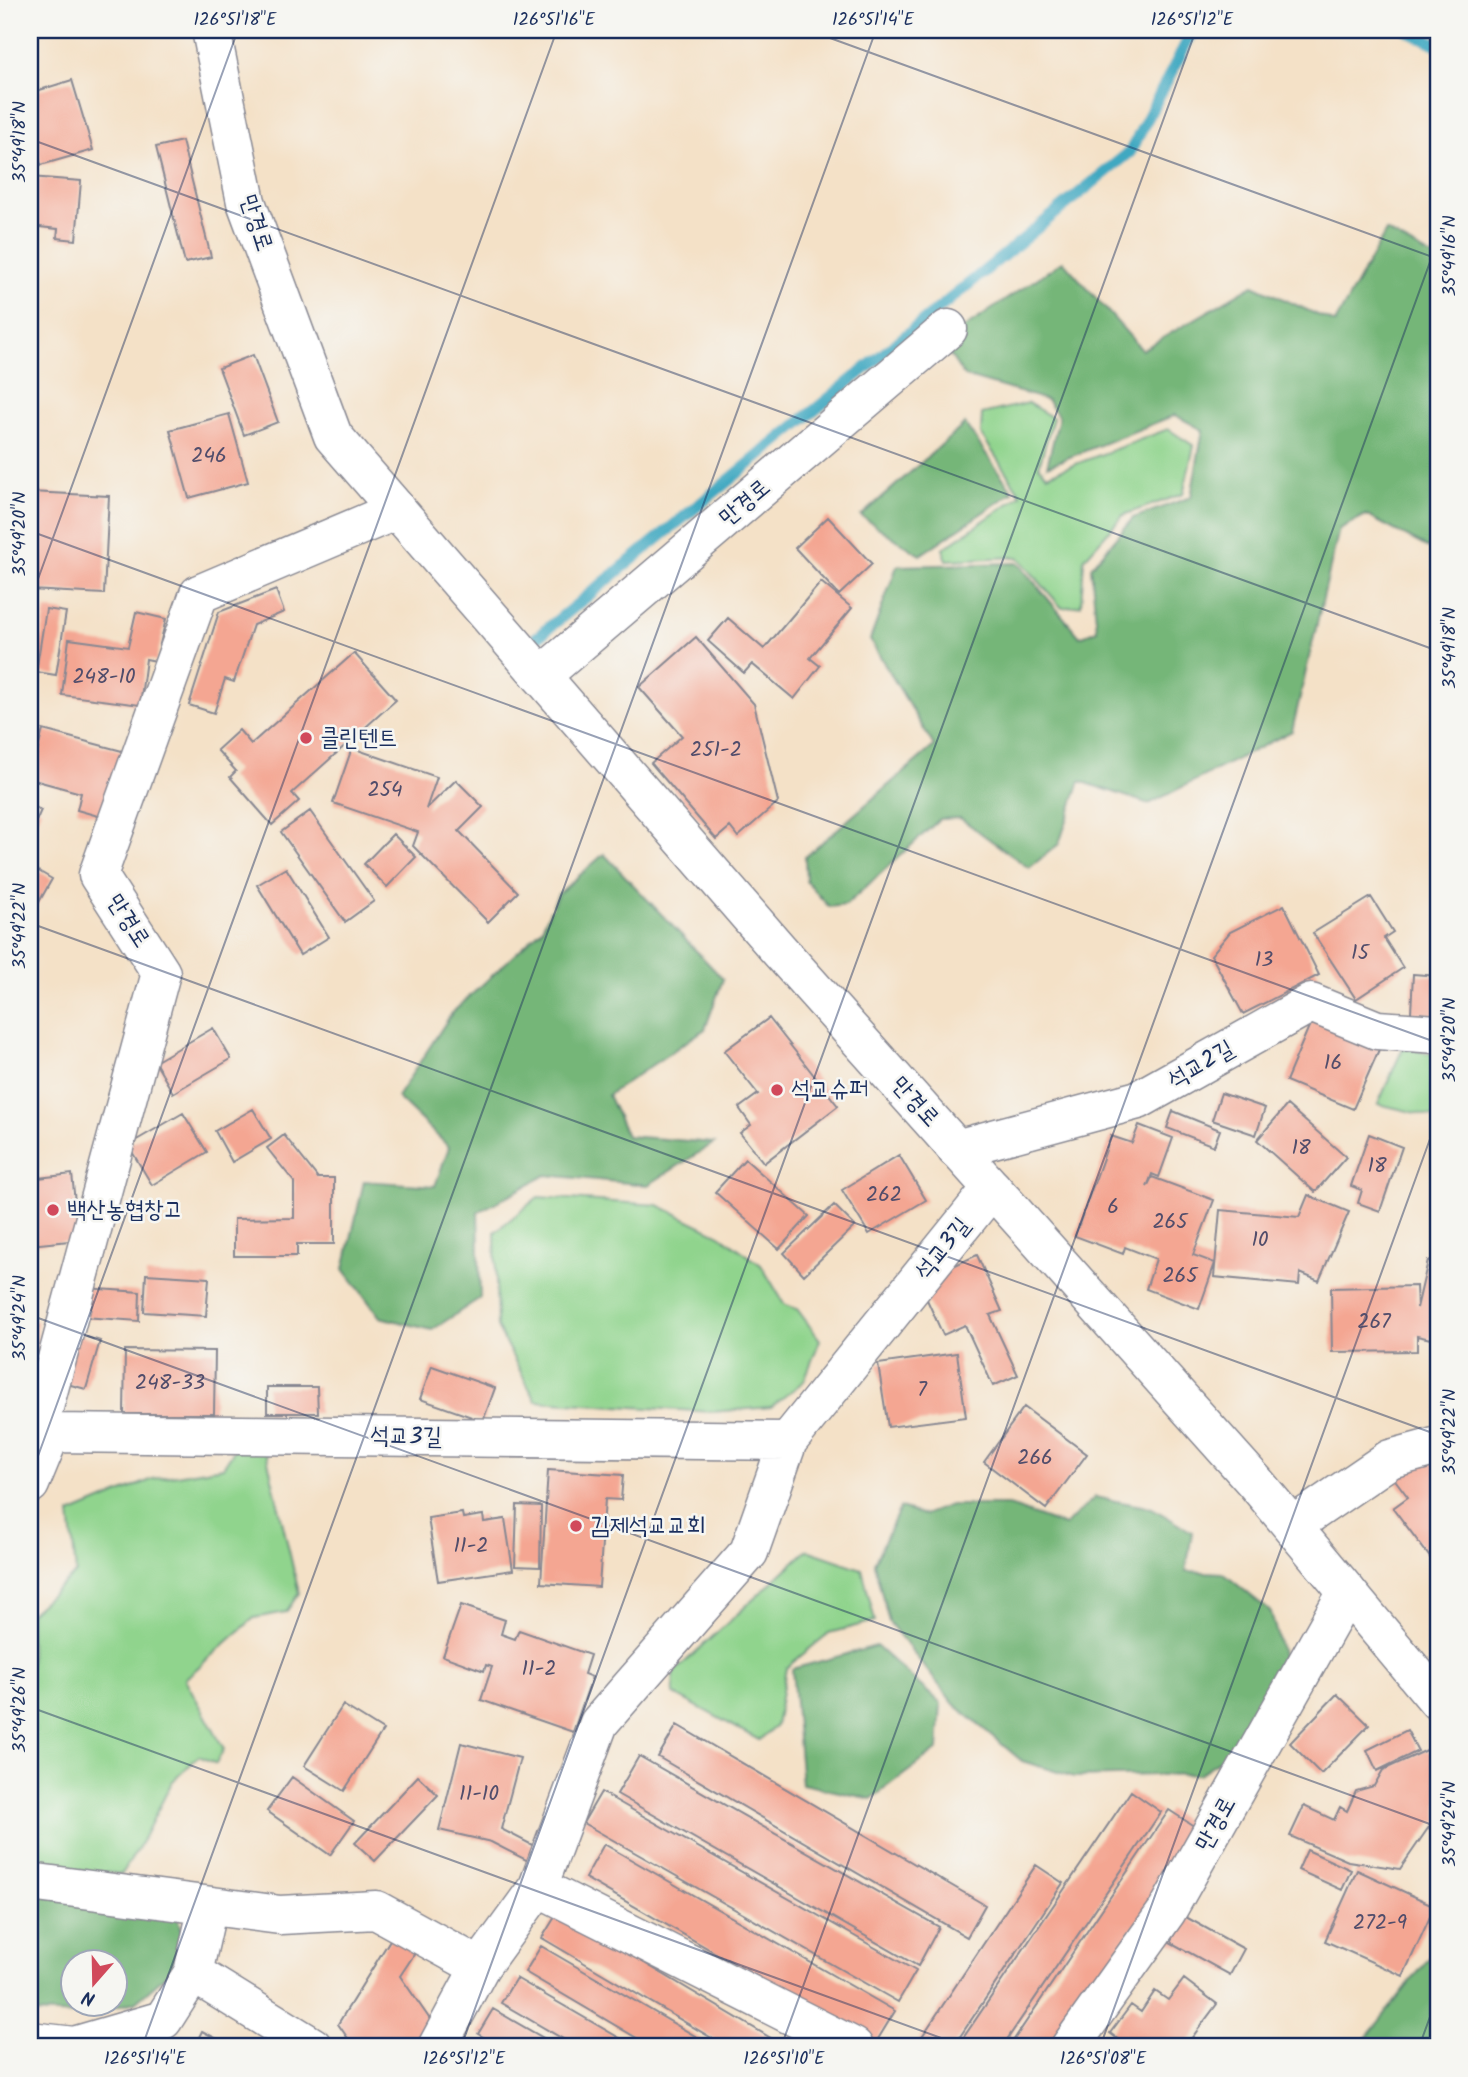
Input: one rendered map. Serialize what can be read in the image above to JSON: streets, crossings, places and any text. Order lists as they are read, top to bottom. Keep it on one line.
{"streets":{"street":["만경로","석교2길","석교3길"]},"crossings":[["만경로","석교2길"],["만경로","석교3길"]],"places":["클린텐트","석교슈퍼","백산농협창고","김제석교교회"],"house_numbers":["246","248-10","251-2","254","15","13","16","18","18","262","6","265","10","265","267","248-33","7","266","11-2","11-2","11-10","272-9"],"north":"bottom","coordinates":["126°51'18\"E","126°51'16\"E","126°51'14\"E","126°51'12\"E","35°49'18\"N","35°49'16\"N","35°49'20\"N","35°49'22\"N","35°49'24\"N","35°49'26\"N","126°51'10\"E","126°51'08\"E"]}
